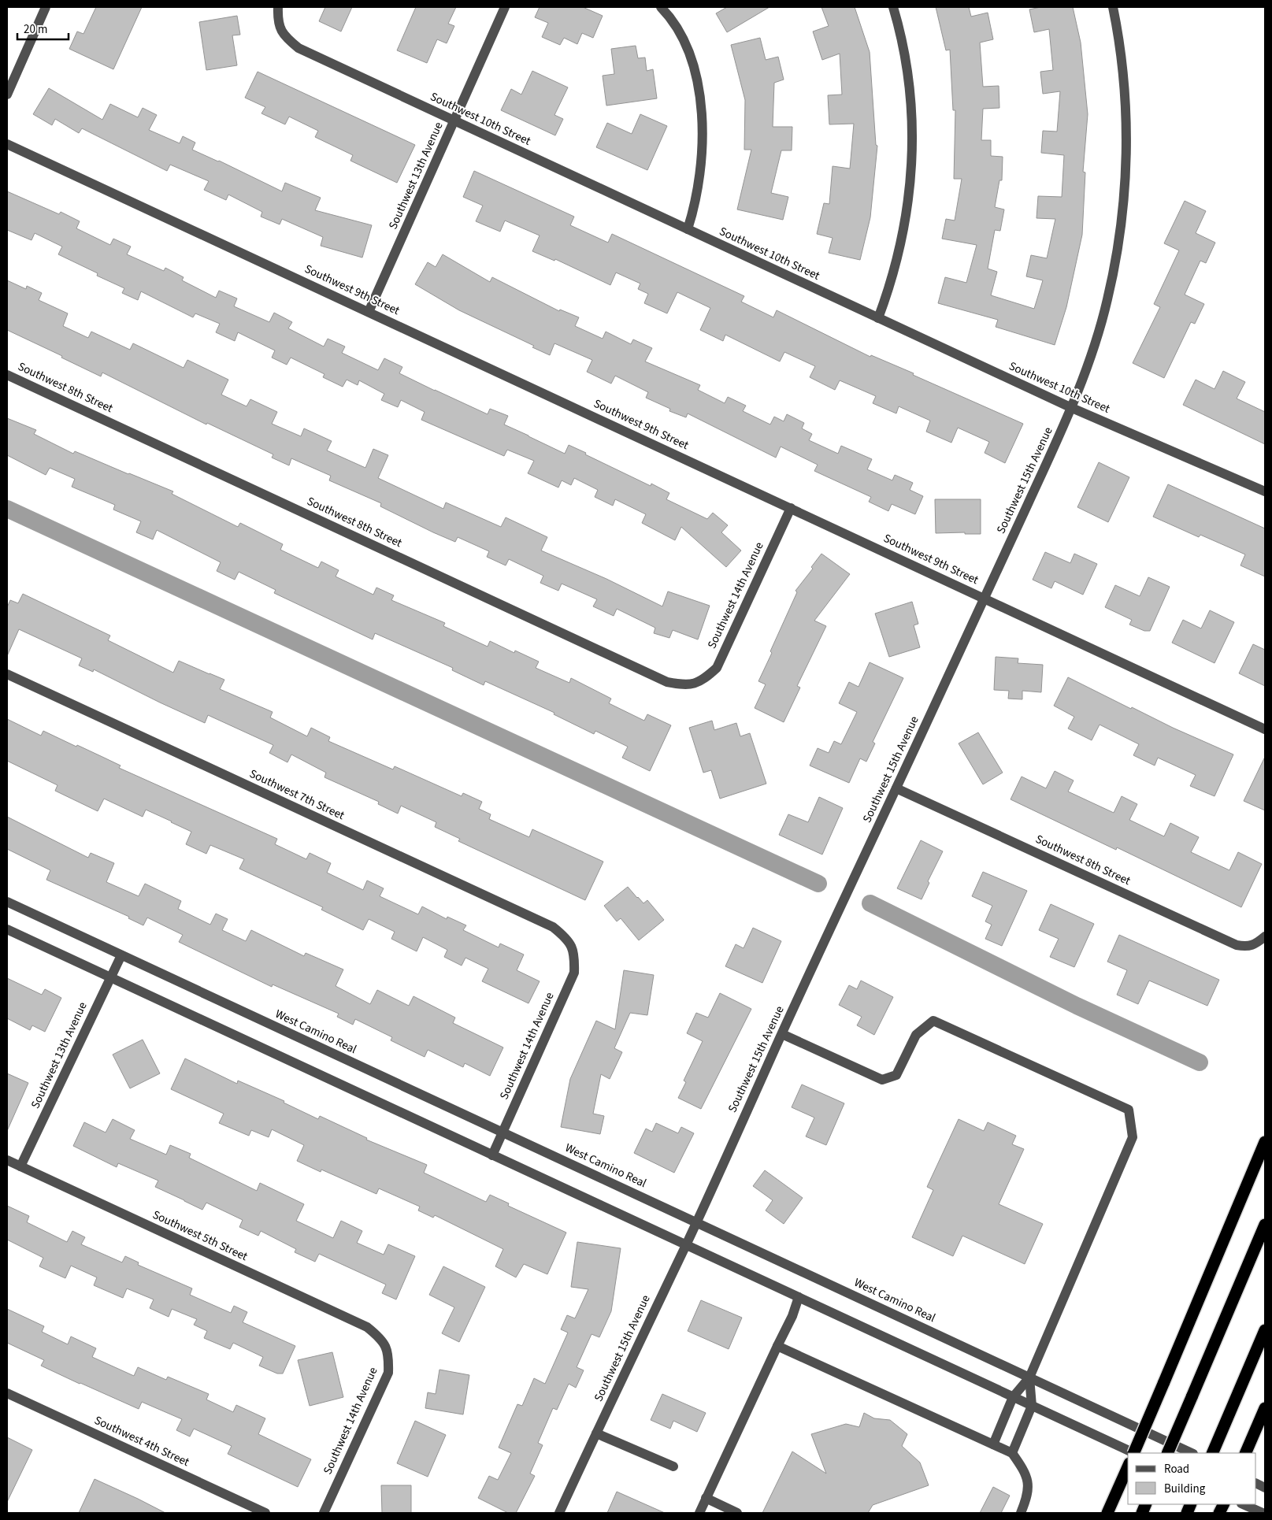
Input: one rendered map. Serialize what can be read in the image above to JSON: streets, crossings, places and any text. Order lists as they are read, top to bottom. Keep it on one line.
{"streets":{"street":["Southwest 10th Street","Southwest 13th Avenue","Southwest 9th Street","Southwest 8th Street","Southwest 15th Avenue","Southwest 14th Avenue","Southwest 7th Street","West Camino Real","Southwest 5th Street","Southwest 4th Street"]},"crossings":[["Southwest 10th Street","Southwest 13th Avenue"],["Southwest 10th Street","Southwest 15th Avenue"],["Southwest 13th Avenue","Southwest 9th Street"],["Southwest 13th Avenue","West Camino Real"],["Southwest 13th Avenue","Southwest 5th Street"],["Southwest 9th Street","Southwest 15th Avenue"],["Southwest 9th Street","Southwest 14th Avenue"],["Southwest 8th Street","Southwest 15th Avenue"],["Southwest 8th Street","Southwest 14th Avenue"],["Southwest 15th Avenue","West Camino Real"],["Southwest 14th Avenue","Southwest 7th Street"],["Southwest 14th Avenue","West Camino Real"],["Southwest 14th Avenue","Southwest 5th Street"]],"legend":["Road","Building"],"scale_bar":"20 m"}
